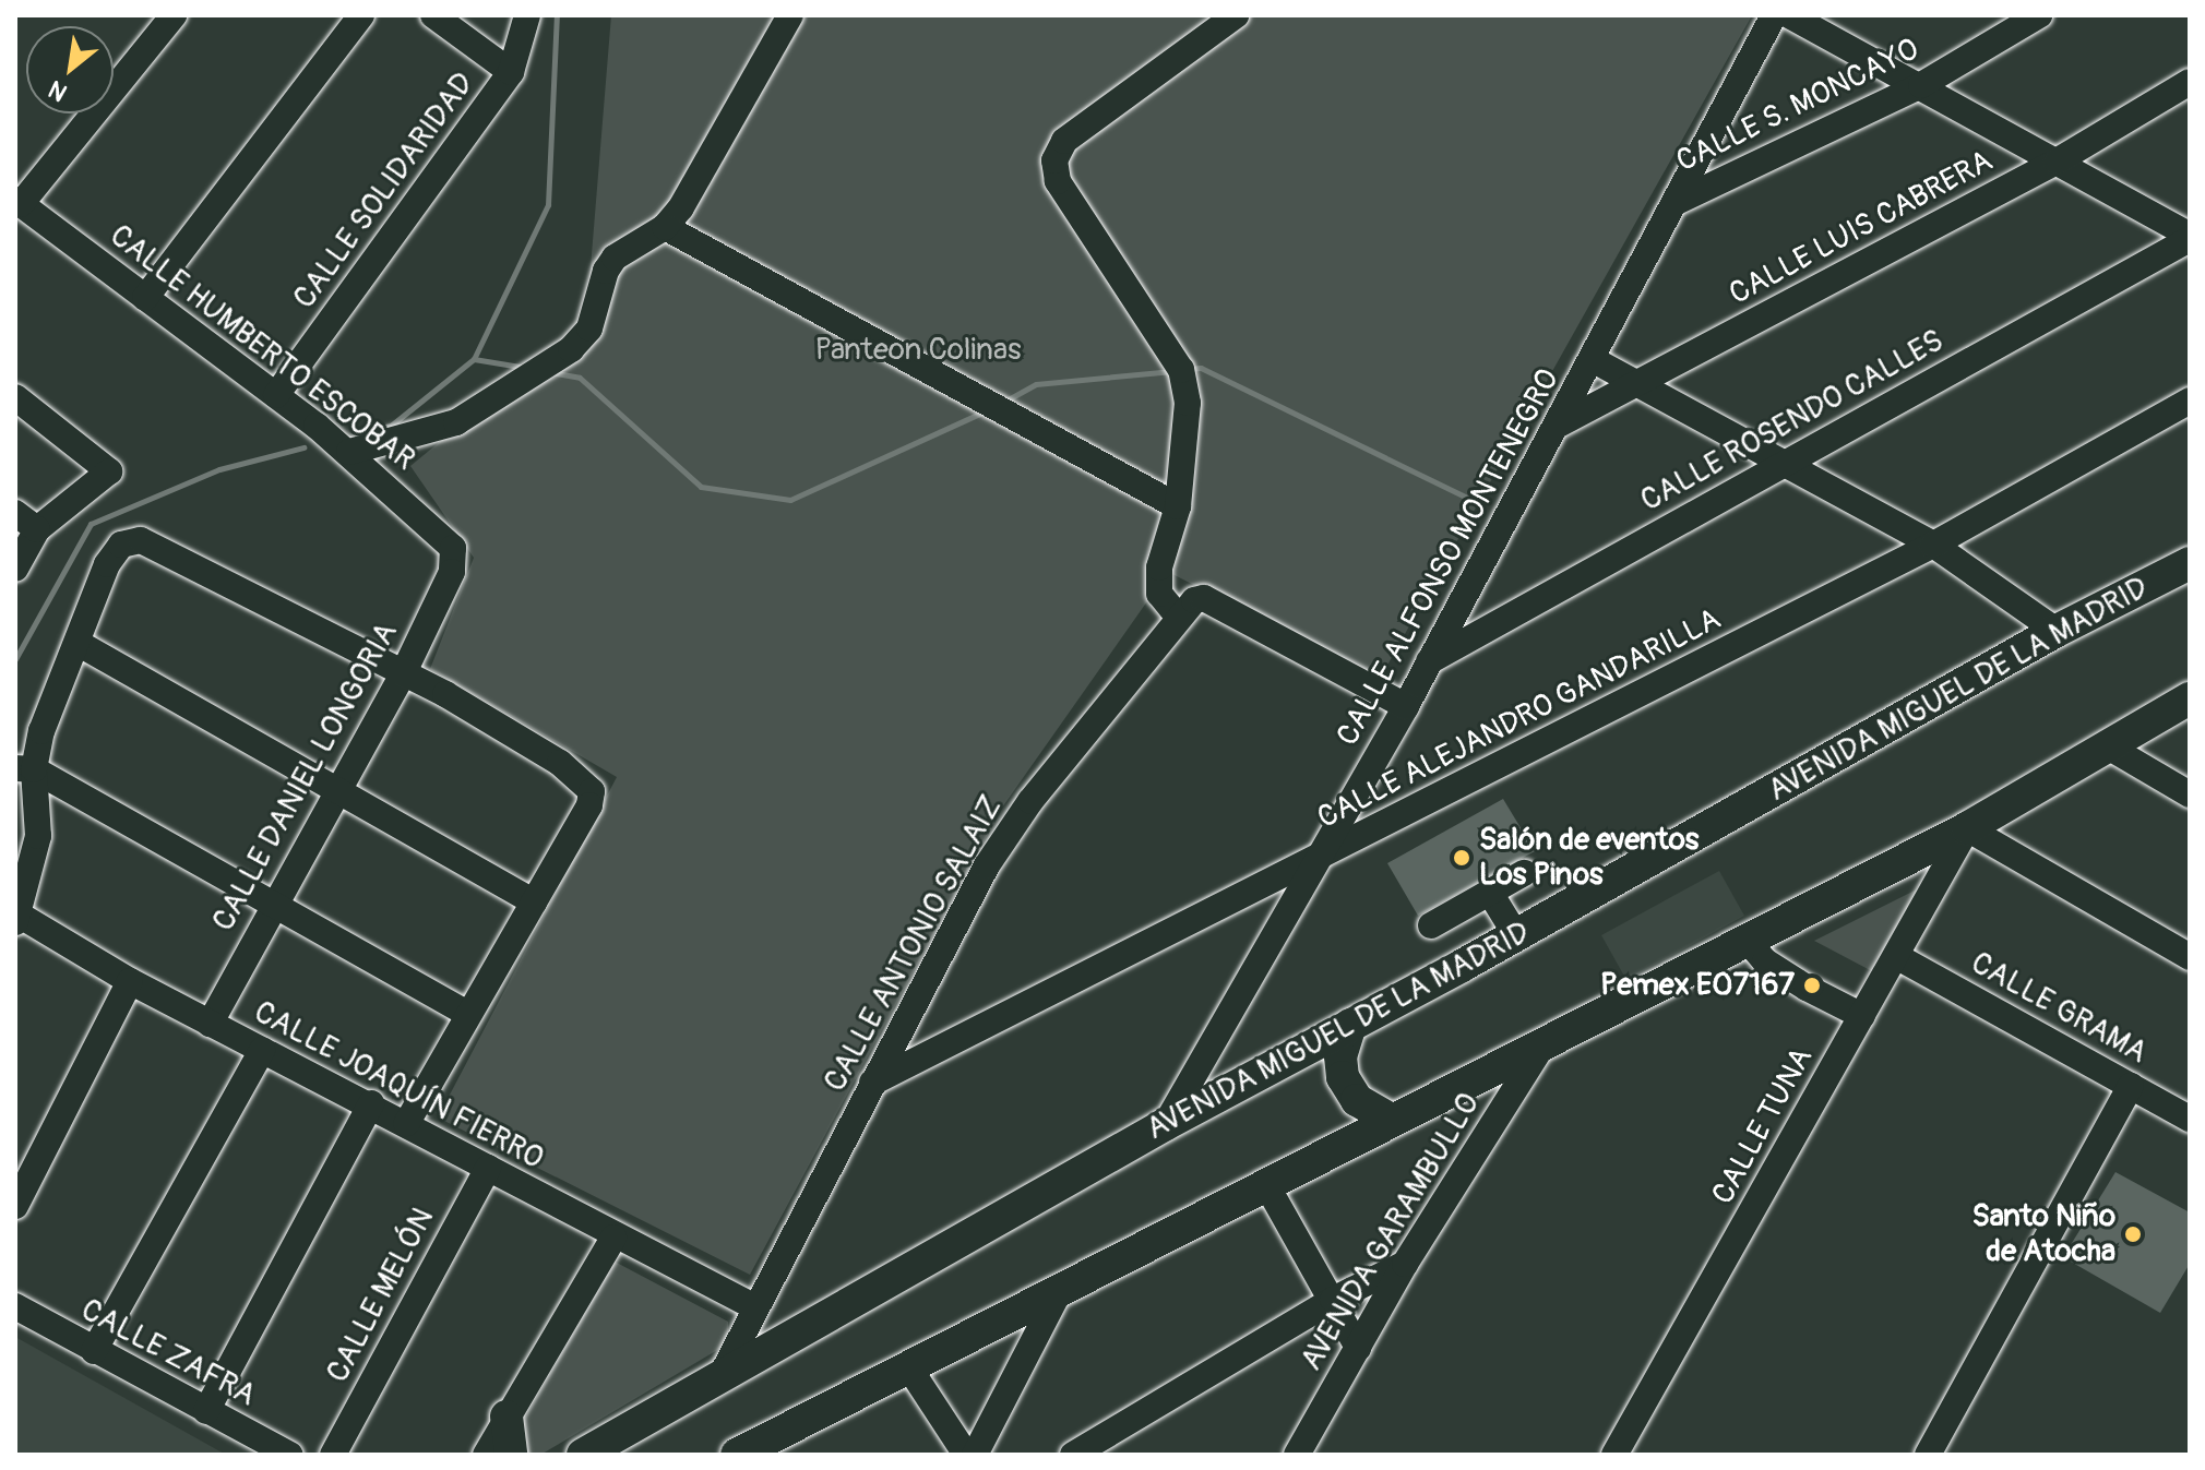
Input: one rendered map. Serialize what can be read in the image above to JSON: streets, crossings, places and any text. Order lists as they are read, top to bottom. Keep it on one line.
{"streets":{"main road":["AVENIDA MIGUEL DE LA MADRID"],"street":["CALLE S. MONCAYO","CALLE SOLIDARIDAD","CALLE LUIS CABRERA","CALLE HUMBERTO ESCOBAR","CALLE ROSENDO CALLES","CALLE ALFONSO MONTENEGRO","CALLE ALEJANDRO GANDARILLA","CALLE DANIEL LONGORIA","CALLE ANTONIO SALAIZ","CALLE GRAMA","CALLE JOAQUÍN FIERRO","CALLE TUNA","AVENIDA GARAMBULLO","CALLE MELÓN","CALLE ZAFRA"]},"crossings":[["CALLE S. MONCAYO","CALLE ALFONSO MONTENEGRO"],["CALLE SOLIDARIDAD","CALLE HUMBERTO ESCOBAR"],["CALLE LUIS CABRERA","CALLE ALFONSO MONTENEGRO"],["CALLE HUMBERTO ESCOBAR","CALLE DANIEL LONGORIA"],["CALLE ROSENDO CALLES","CALLE ALFONSO MONTENEGRO"],["CALLE ALFONSO MONTENEGRO","AVENIDA MIGUEL DE LA MADRID"],["CALLE ALFONSO MONTENEGRO","CALLE ALEJANDRO GANDARILLA"],["CALLE ALFONSO MONTENEGRO","CALLE ANTONIO SALAIZ"],["AVENIDA MIGUEL DE LA MADRID","CALLE ANTONIO SALAIZ"],["CALLE ALEJANDRO GANDARILLA","CALLE ANTONIO SALAIZ"],["CALLE DANIEL LONGORIA","CALLE JOAQUÍN FIERRO"],["CALLE ANTONIO SALAIZ","CALLE JOAQUÍN FIERRO"],["CALLE GRAMA","CALLE TUNA"],["CALLE JOAQUÍN FIERRO","CALLE MELÓN"]],"parks":["Panteon Colinas"],"places":["Salón de eventos Los Pinos","Pemex E07167","Santo Niño de Atocha"],"north":"bottom left"}
